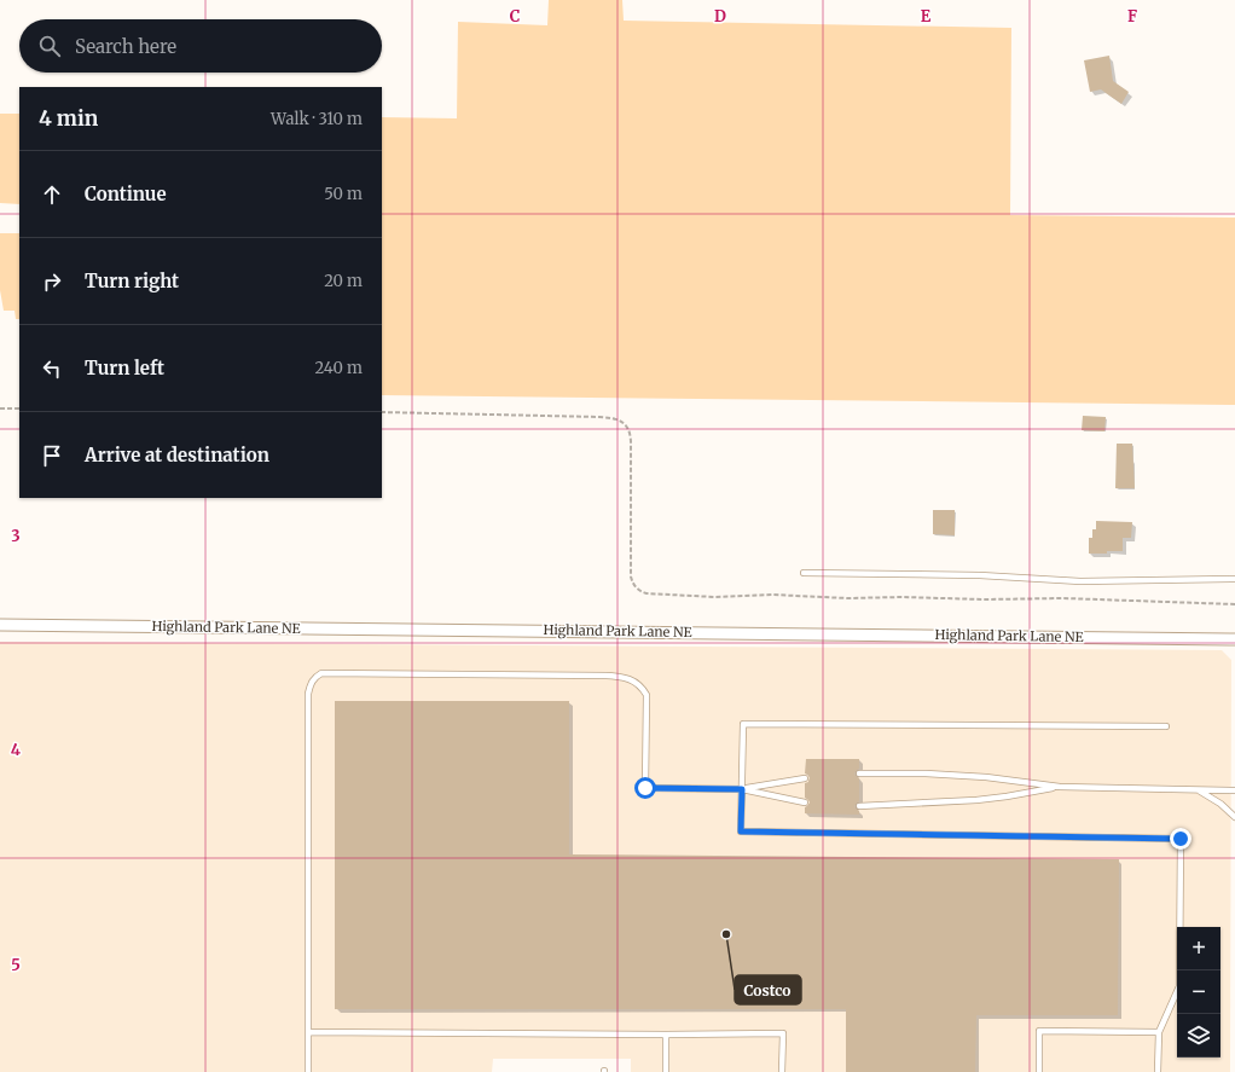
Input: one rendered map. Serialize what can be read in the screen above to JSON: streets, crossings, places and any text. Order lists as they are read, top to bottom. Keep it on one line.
{"streets":{"street":["Highland Park Lane NE"]},"places":["Costco"],"page":{"search":"Search here","heading":["4 min","Walk · 310 m"],"list":[["Continue","50 m"],["Turn right","20 m"],["Turn left","240 m"],"Arrive at destination"],"map_buttons":["+","−"]},"grid":{"columns":["C","D","E","F"],"rows":["3","4","5"]}}
